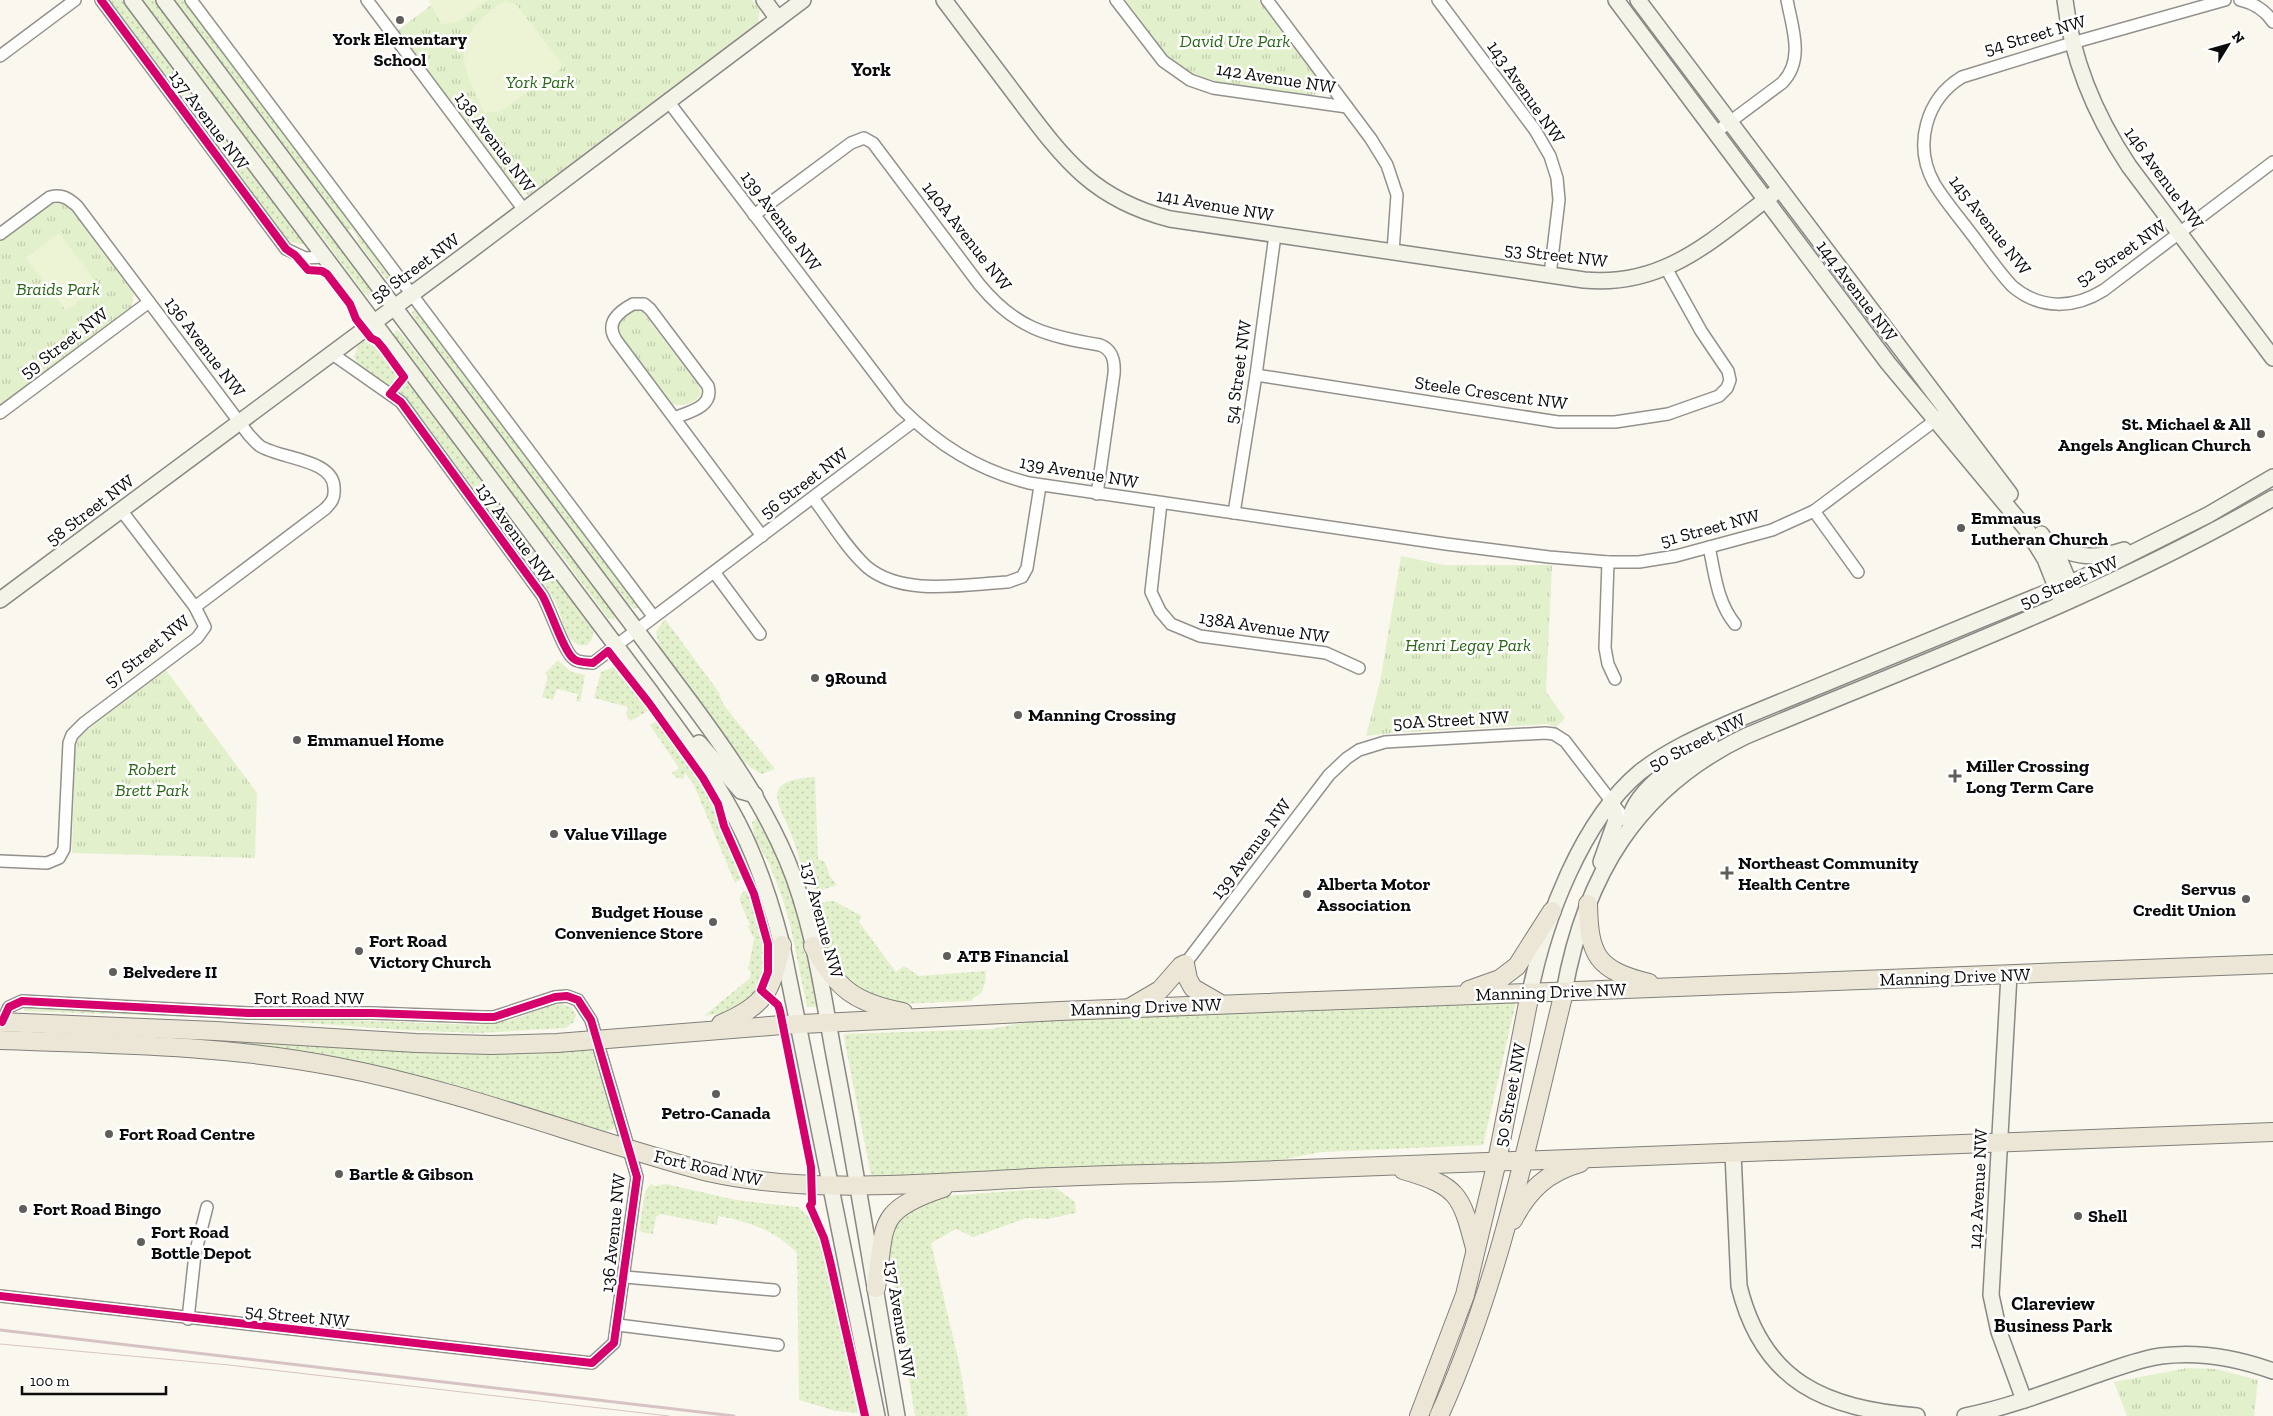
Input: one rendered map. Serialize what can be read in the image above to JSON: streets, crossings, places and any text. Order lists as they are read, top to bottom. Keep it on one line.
{"streets":{"main road":["142 Avenue NW","137 Avenue NW","146 Avenue NW","141 Avenue NW","53 Street NW","58 Street NW","144 Avenue NW","50 Street NW","Manning Drive NW","Fort Road NW"],"street":["54 Street NW","143 Avenue NW","138 Avenue NW","139 Avenue NW","145 Avenue NW","140A Avenue NW","52 Street NW","59 Street NW","136 Avenue NW","Steele Crescent NW","56 Street NW","51 Street NW","138A Avenue NW","57 Street NW","50A Street NW"]},"crossings":[["54 Street NW","146 Avenue NW"],["54 Street NW","141 Avenue NW"],["54 Street NW","139 Avenue NW"],["54 Street NW","145 Avenue NW"],["54 Street NW","136 Avenue NW"],["54 Street NW","Steele Crescent NW"],["142 Avenue NW","Manning Drive NW"],["143 Avenue NW","53 Street NW"],["137 Avenue NW","58 Street NW"],["137 Avenue NW","56 Street NW"],["137 Avenue NW","Manning Drive NW"],["137 Avenue NW","Fort Road NW"],["138 Avenue NW","58 Street NW"],["146 Avenue NW","52 Street NW"],["141 Avenue NW","53 Street NW"],["139 Avenue NW","140A Avenue NW"],["139 Avenue NW","58 Street NW"],["139 Avenue NW","56 Street NW"],["139 Avenue NW","51 Street NW"],["139 Avenue NW","138A Avenue NW"],["139 Avenue NW","50A Street NW"],["145 Avenue NW","52 Street NW"],["53 Street NW","144 Avenue NW"],["53 Street NW","Steele Crescent NW"],["58 Street NW","136 Avenue NW"],["144 Avenue NW","51 Street NW"],["144 Avenue NW","50 Street NW"],["59 Street NW","136 Avenue NW"],["136 Avenue NW","57 Street NW"],["136 Avenue NW","Fort Road NW"],["50 Street NW","50A Street NW"],["50 Street NW","Manning Drive NW"],["Manning Drive NW","Fort Road NW"]],"districts":["York","Clareview Business Park"],"parks":["David Ure Park","York Park","Braids Park","Henri Legay Park","Robert Brett Park"],"places":{"other":["York Elementary School","St. Michael & All Angels Anglican Church","Emmaus Lutheran Church","9Round","Manning Crossing","Emmanuel Home","Value Village","Alberta Motor Association","Servus Credit Union","Budget House Convenience Store","Fort Road Victory Church","ATB Financial","Belvedere II","Petro-Canada","Fort Road Centre","Bartle & Gibson","Fort Road Bingo","Shell","Fort Road Bottle Depot"],"health":["Miller Crossing Long Term Care","Northeast Community Health Centre"]},"scale_bar":"100 m","north":"top right"}
